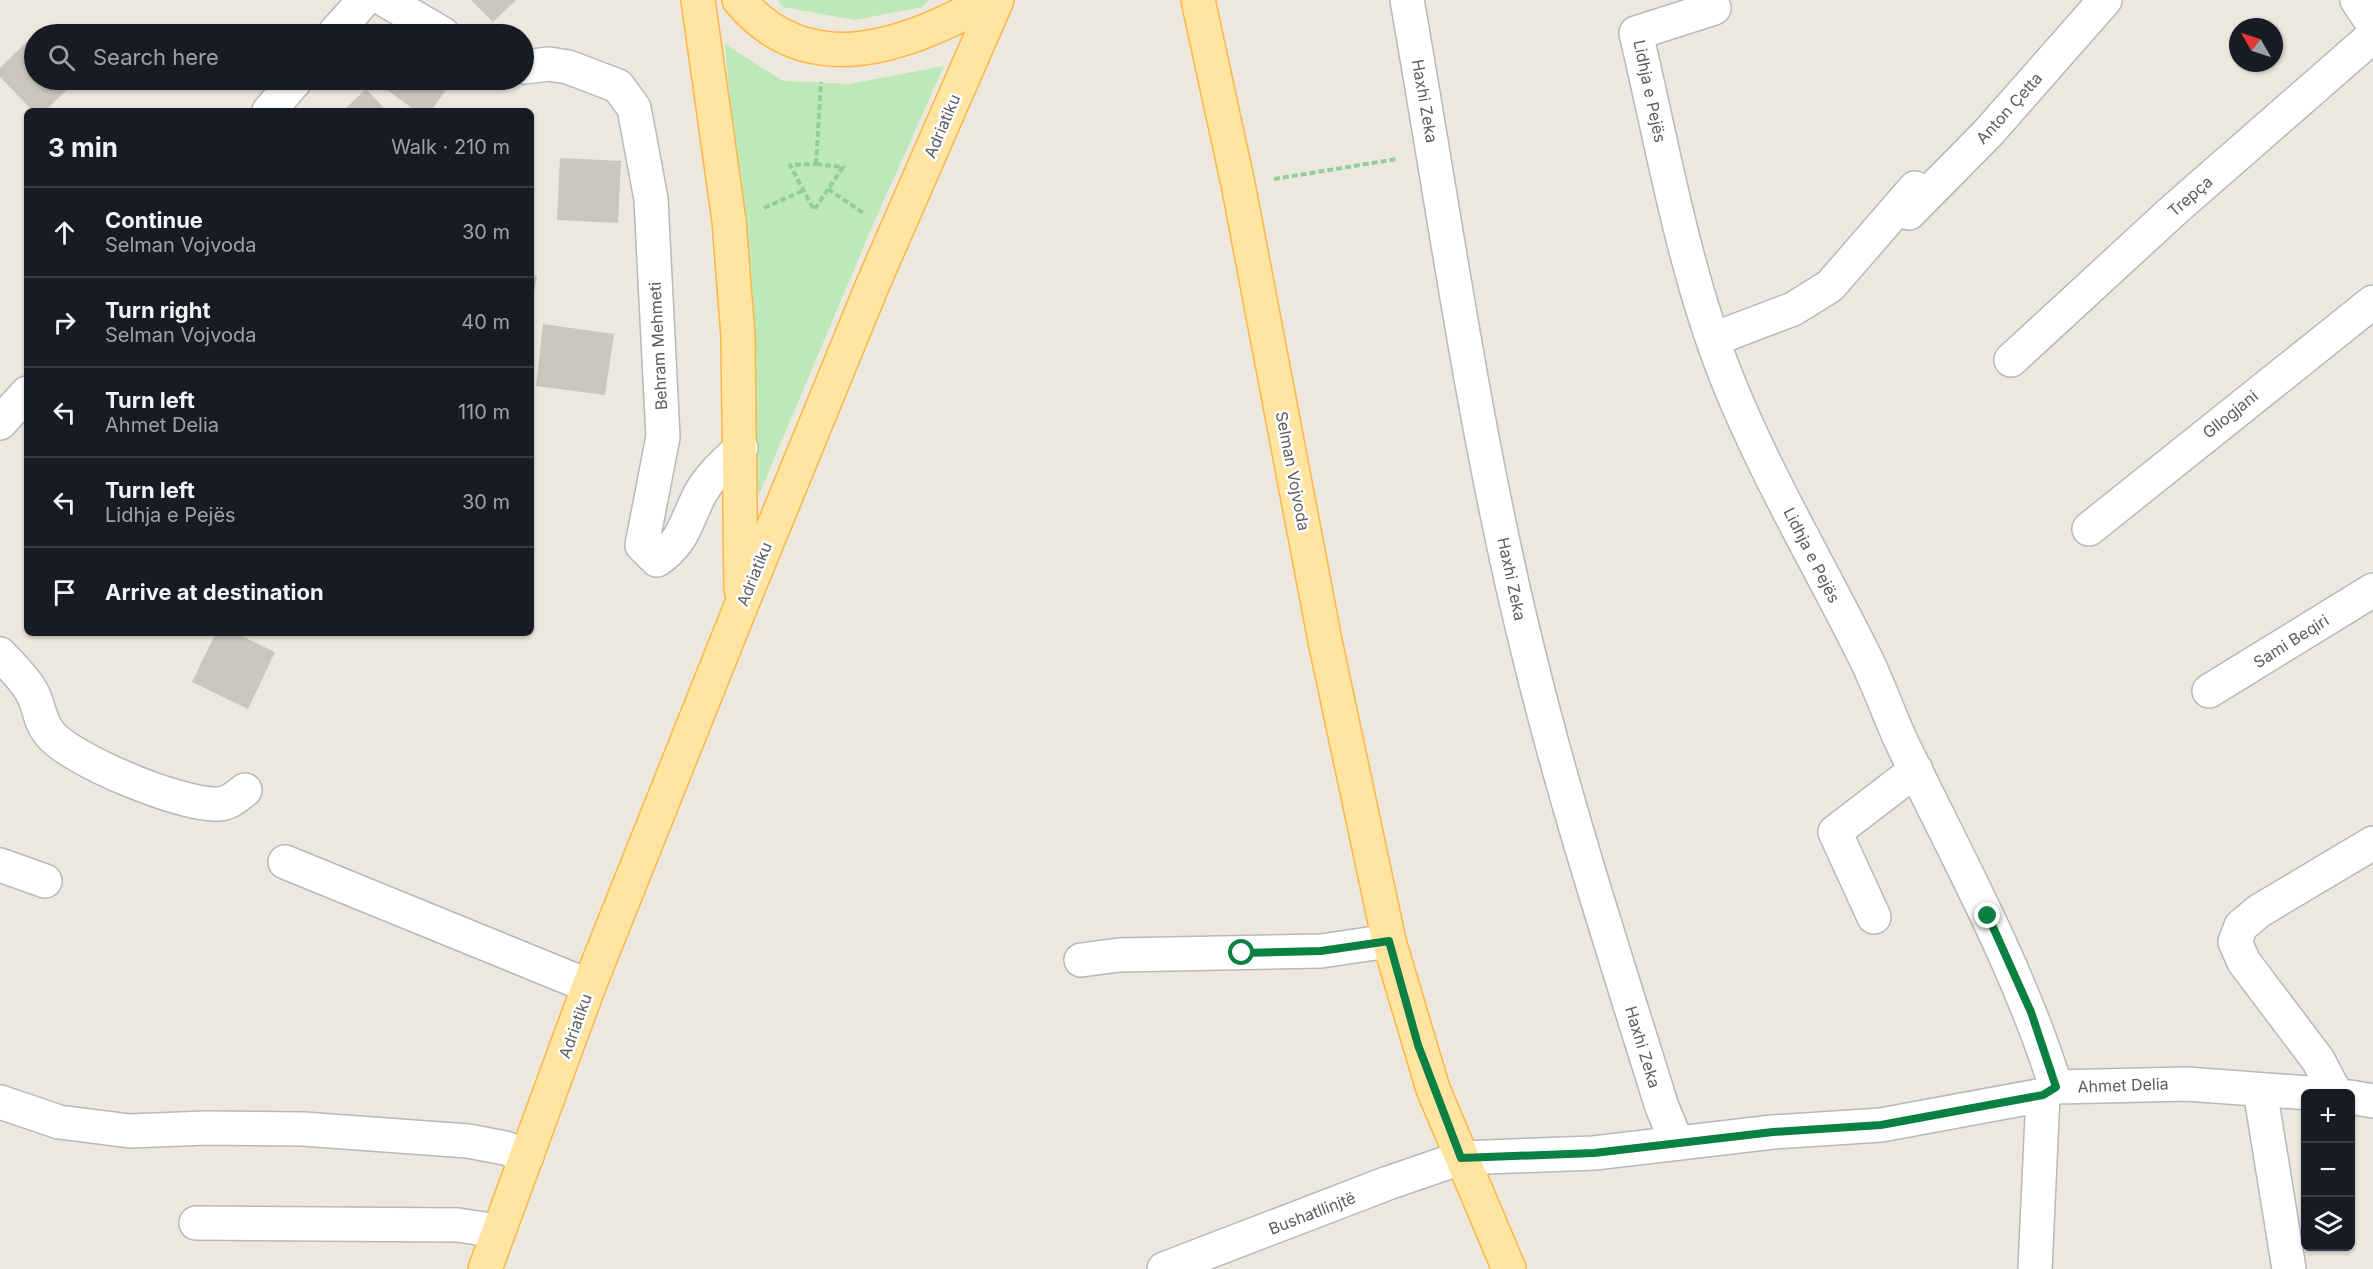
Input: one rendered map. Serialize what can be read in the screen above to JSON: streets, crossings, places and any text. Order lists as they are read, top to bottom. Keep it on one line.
{"streets":{"main road":["Adriatiku","Selman Vojvoda"],"street":["Lidhja e Pejës","Haxhi Zeka","Anton Çetta","Trepça","Behram Mehmeti","Gllogjani","Sami Beqiri","Ahmet Delia","Bushatllinjtë"]},"crossings":[["Lidhja e Pejës","Anton Çetta"],["Lidhja e Pejës","Ahmet Delia"],["Haxhi Zeka","Ahmet Delia"],["Selman Vojvoda","Ahmet Delia"],["Selman Vojvoda","Bushatllinjtë"],["Ahmet Delia","Bushatllinjtë"]],"north":"top left","page":{"search":"Search here","heading":["3 min","Walk · 210 m"],"list":[["Continue","Selman Vojvoda","30 m"],["Turn right","Selman Vojvoda","40 m"],["Turn left","Ahmet Delia","110 m"],["Turn left","Lidhja e Pejës","30 m"],"Arrive at destination"],"map_buttons":["+","−"]}}
